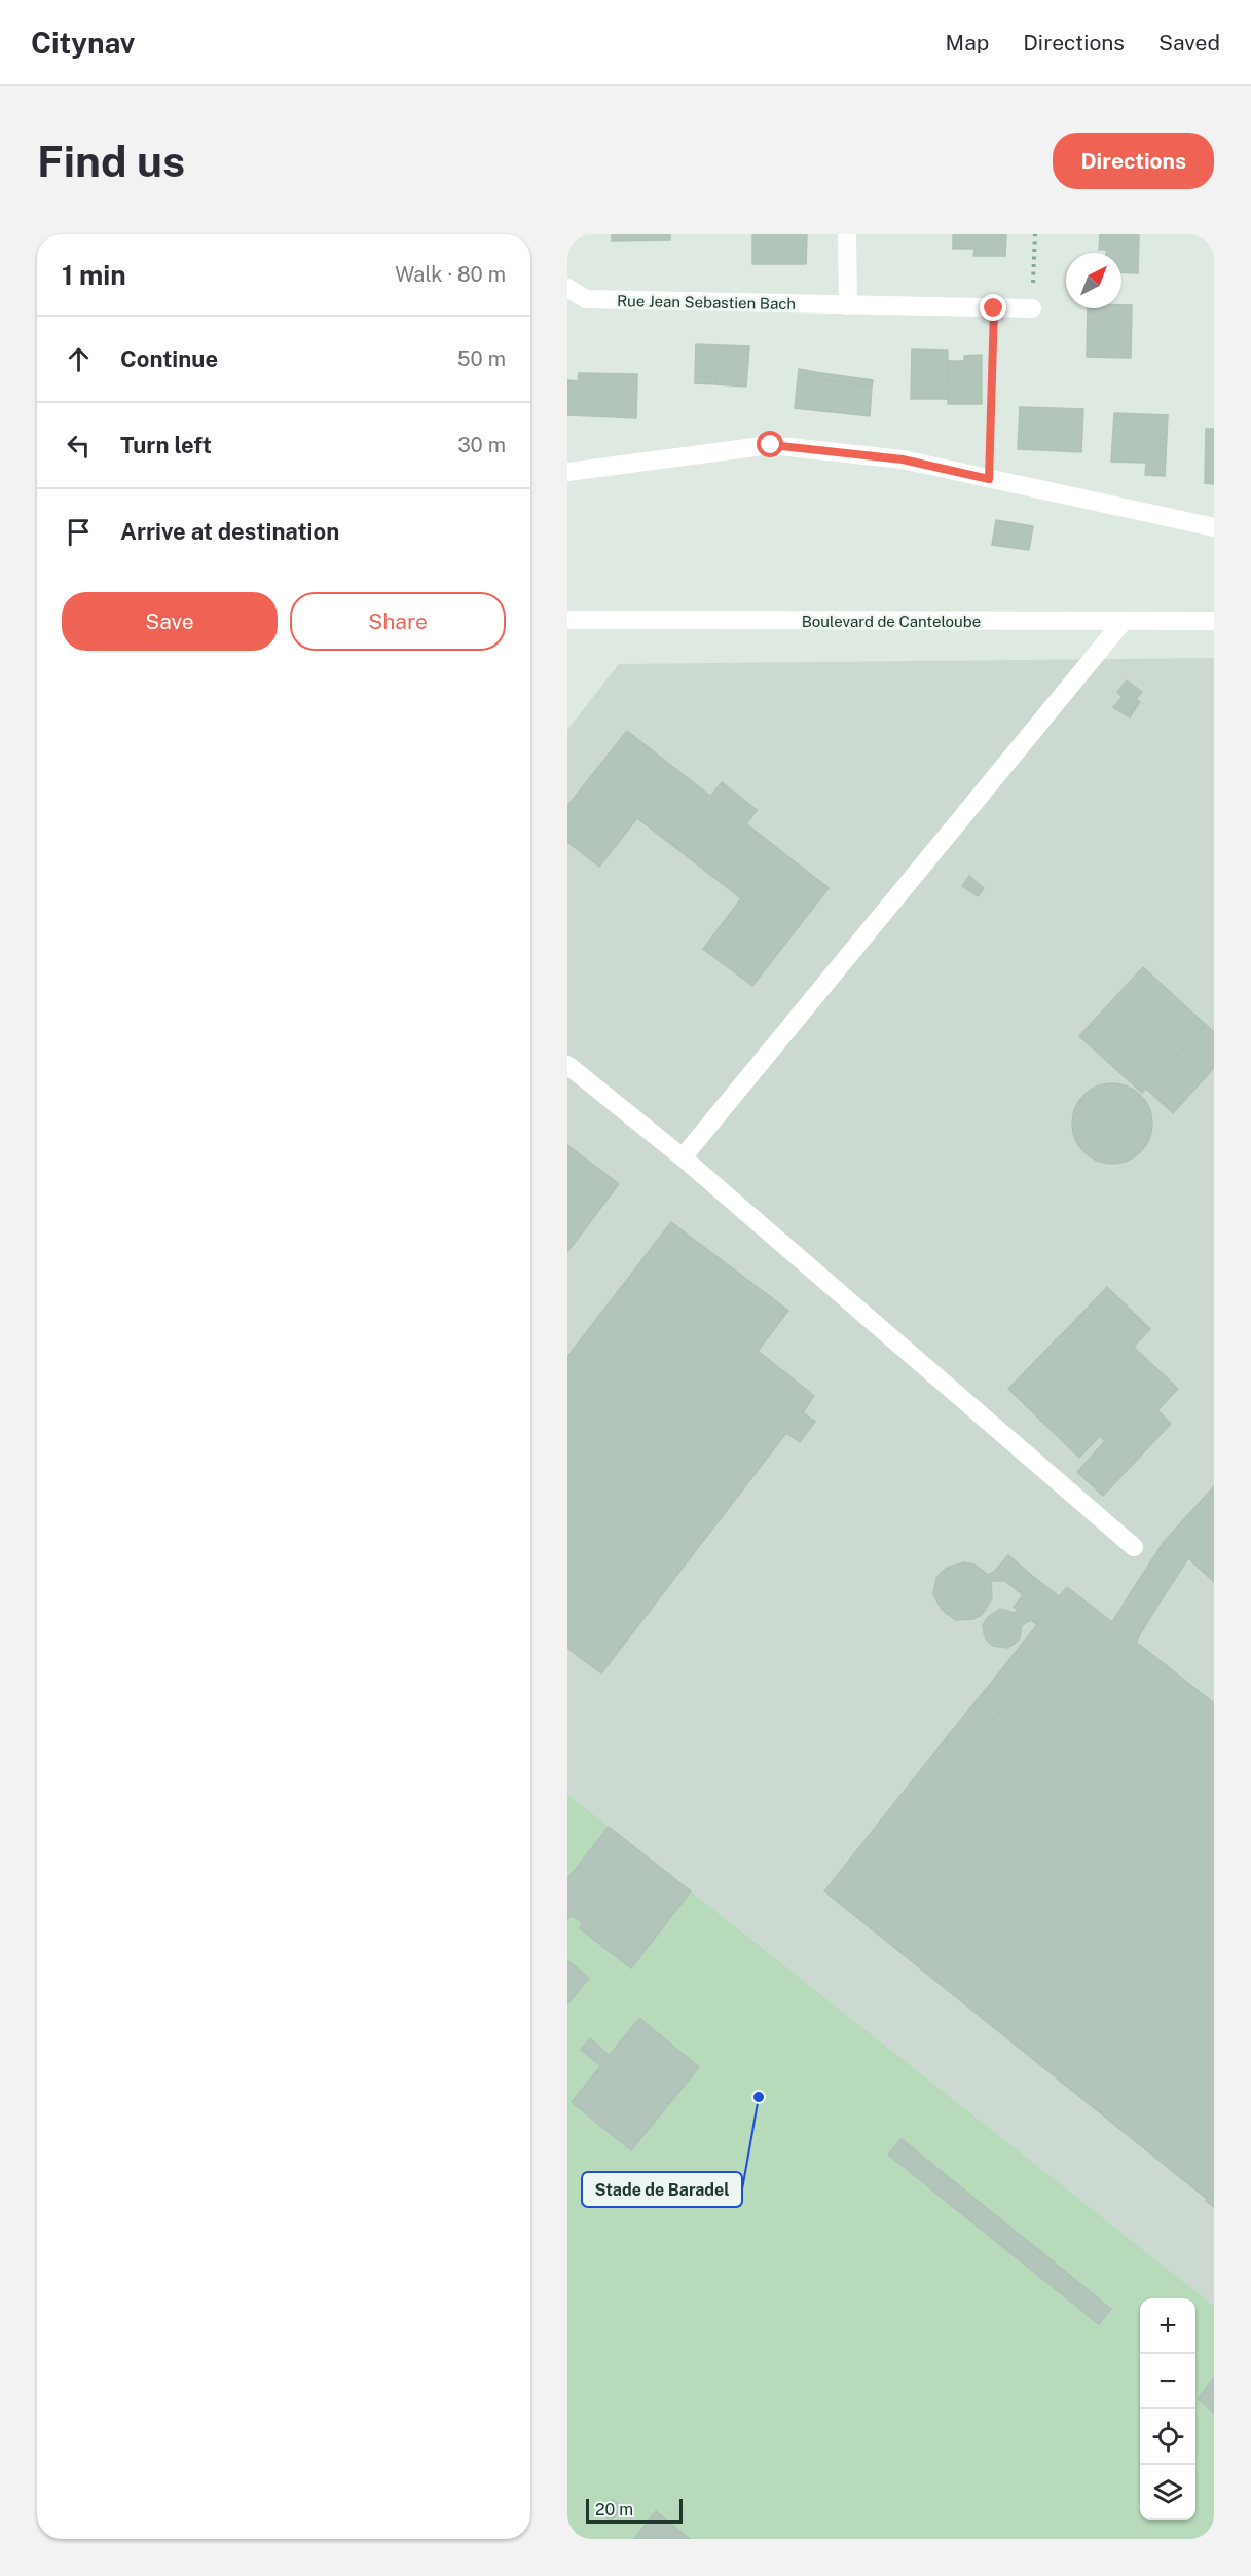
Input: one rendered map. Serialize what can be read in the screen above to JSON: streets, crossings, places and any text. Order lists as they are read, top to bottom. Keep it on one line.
{"streets":{"street":["Rue Jean Sebastien Bach","Boulevard de Canteloube"]},"places":["Stade de Baradel"],"scale_bar":"20 m","north":"top right","page":{"header":"Citynav","nav":["Map","Directions","Saved"],"buttons":["Directions",["Save","Share"]],"title":"Find us","heading":["1 min","Walk · 80 m"],"list":[["Continue","50 m"],["Turn left","30 m"],"Arrive at destination"],"map_buttons":["+","−"],"scale":"20 m"}}
